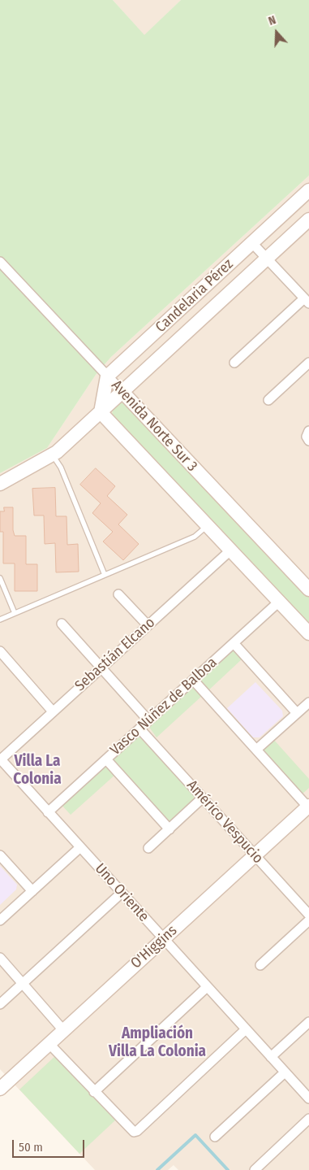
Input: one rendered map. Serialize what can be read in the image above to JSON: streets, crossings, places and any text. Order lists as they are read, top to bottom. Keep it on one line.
{"streets":{"street":["Candelaria Pérez","Avenida Norte Sur 3","Sebastián Elcano","Vasco Núñez de Balboa","Américo Vespucio","Uno Oriente","O'Higgins"]},"crossings":[["Candelaria Pérez","Avenida Norte Sur 3"],["Avenida Norte Sur 3","Sebastián Elcano"],["Avenida Norte Sur 3","Vasco Núñez de Balboa"],["Sebastián Elcano","Uno Oriente"],["Vasco Núñez de Balboa","Américo Vespucio"],["Vasco Núñez de Balboa","Uno Oriente"],["Américo Vespucio","O'Higgins"],["Uno Oriente","O'Higgins"]],"districts":["Villa La Colonia","Ampliación Villa La Colonia"],"scale_bar":"50 m","north":"top"}
